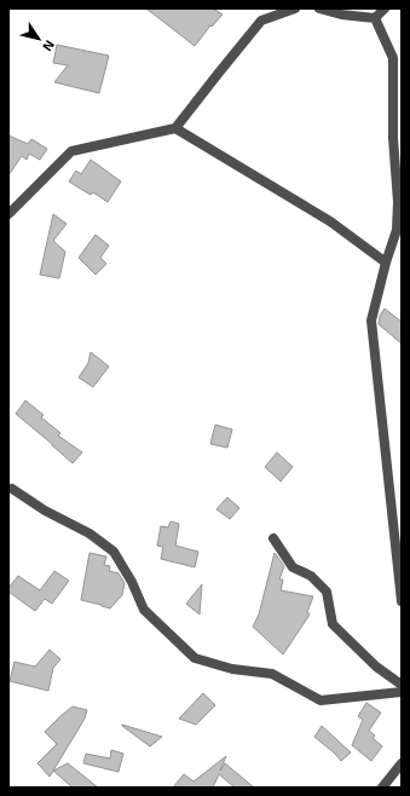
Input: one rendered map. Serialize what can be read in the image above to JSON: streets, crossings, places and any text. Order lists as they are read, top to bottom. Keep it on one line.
{"north":"bottom right"}
